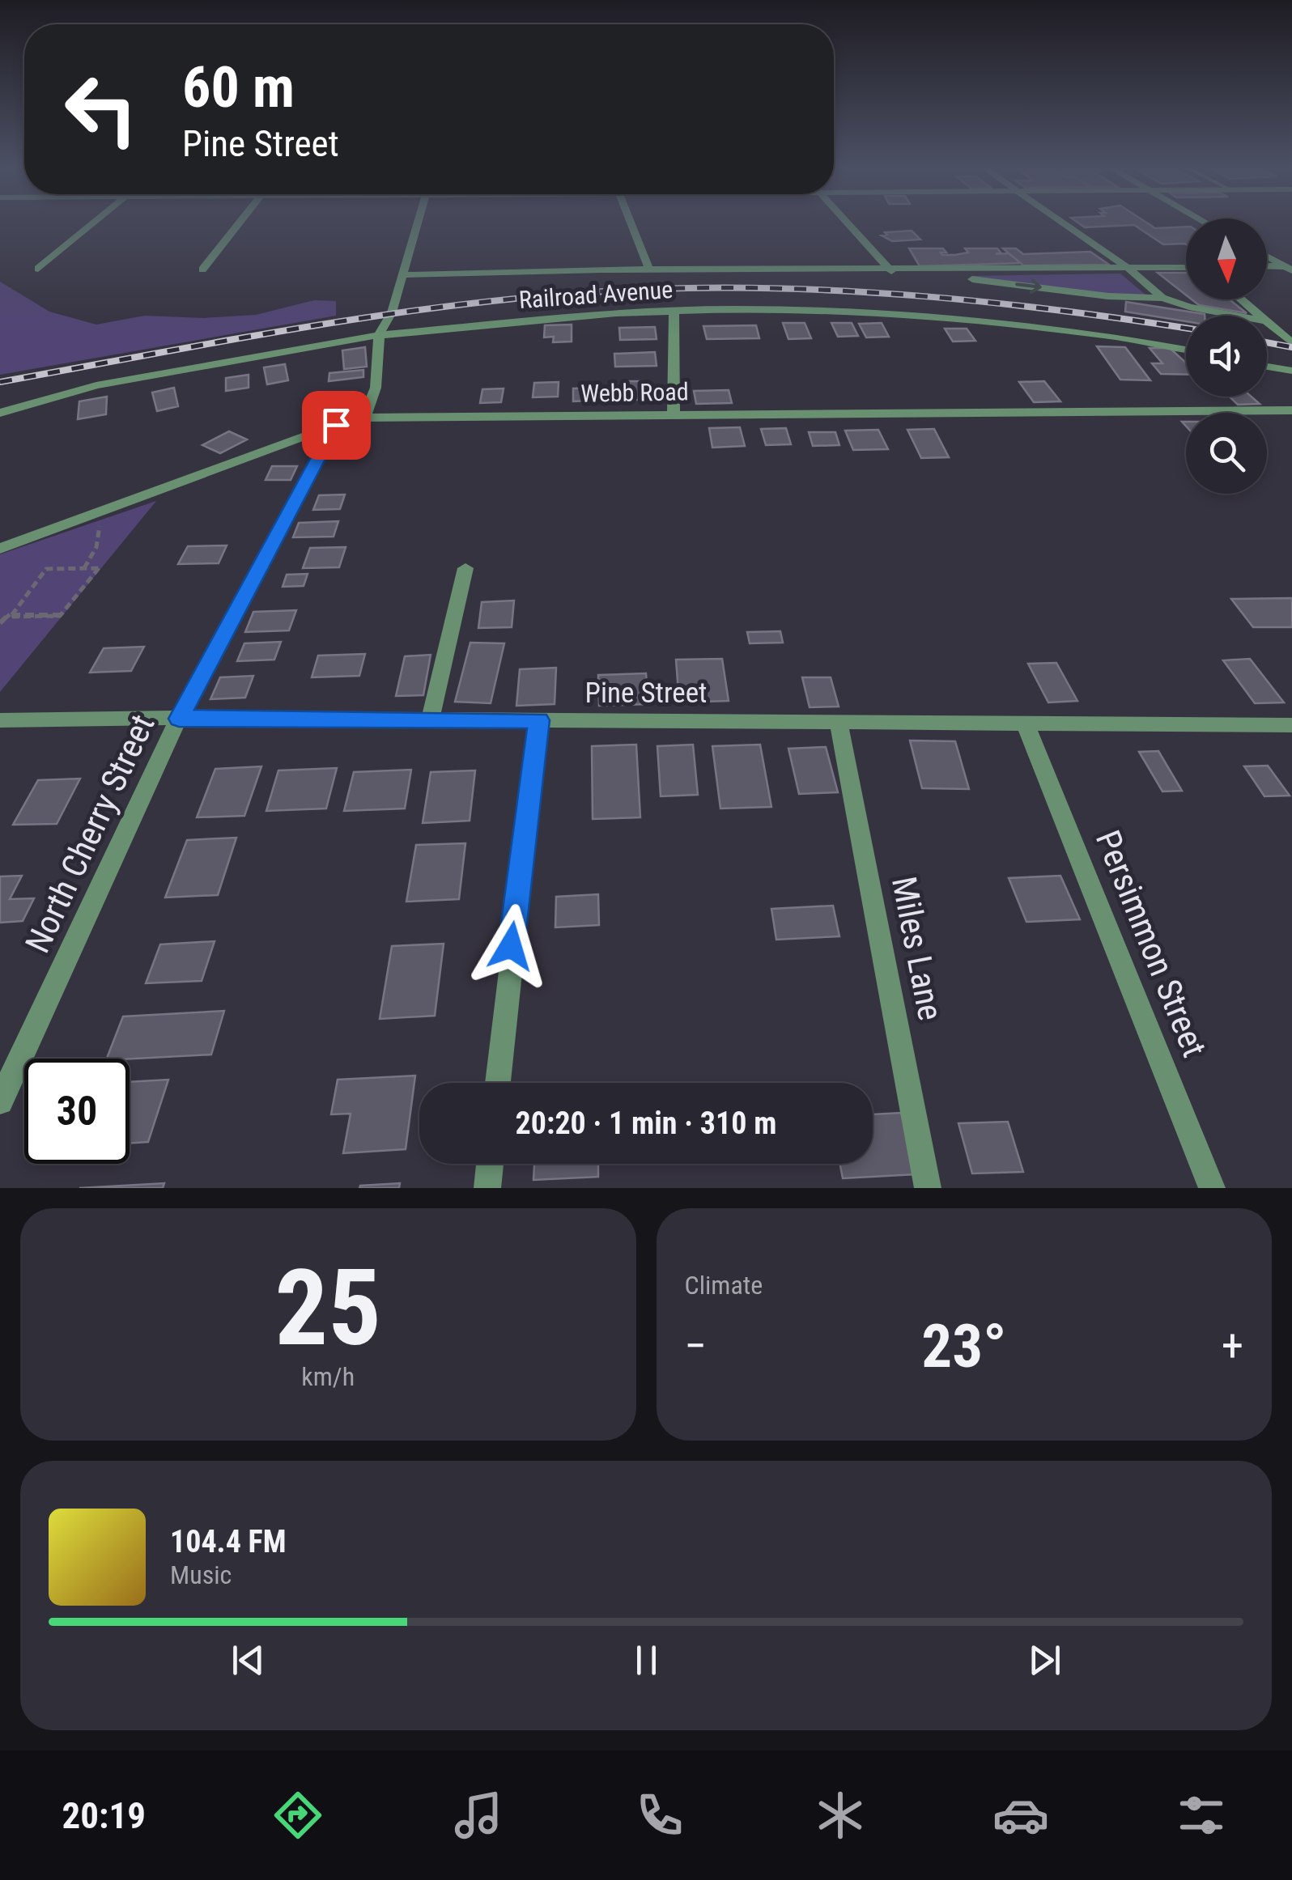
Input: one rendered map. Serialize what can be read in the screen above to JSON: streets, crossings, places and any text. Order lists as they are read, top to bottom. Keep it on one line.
{"streets":{"street":["Railroad Avenue","Webb Road","Pine Street","North Cherry Street","Persimmon Street","Miles Lane"]},"crossings":[["Webb Road","North Cherry Street"],["Pine Street","North Cherry Street"],["Pine Street","Persimmon Street"],["Pine Street","Miles Lane"]],"north":"bottom","page":{"turn":["60 m","Pine Street"],"limit":"30","trip":"20:20 · 1 min · 310 m","tile":[["25","km/h"],"Climate"],"heat":["−","23°","+"],"song":["104.4 FM","Music"],"tabs":"20:19"}}
